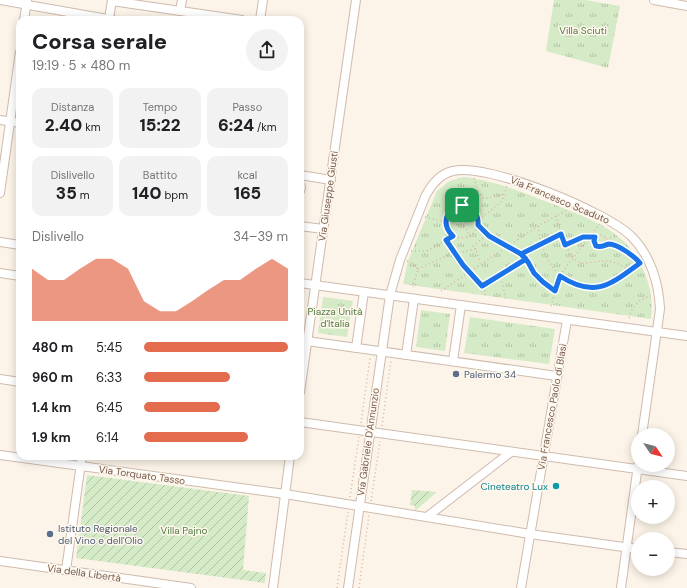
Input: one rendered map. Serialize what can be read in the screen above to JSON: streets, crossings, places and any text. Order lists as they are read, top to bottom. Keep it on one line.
{"streets":{"street":["Via Giuseppe Giusti","Via Francesco Scaduto","Via Francesco Paolo di Blasi","Via Gabriele D'Annunzio","Via Torquato Tasso","Via della Libertà"]},"crossings":[["Via Francesco Scaduto","Via Gabriele D'Annunzio"],["Via Francesco Paolo di Blasi","Via Torquato Tasso"],["Via Gabriele D'Annunzio","Via Torquato Tasso"]],"parks":["Villa Sciuti","Piazza Unità d'Italia","Villa Pajno"],"places":["Palermo 34","Cineteatro Lux","Istituto Regionale del Vino e dell'Olio"],"north":"bottom right","page":{"heading":["Corsa serale","19:19 · 5 × 480 m"],"stats":[["Distanza","2.40 km"],["Tempo","15:22"],["Passo","6:24 /km"],["Dislivello","35 m"],["Battito","140 bpm"],["kcal","165"]],"chart":["Dislivello","34–39 m"],"list":[{"name":"480 m","note":"5:45"},{"name":"960 m","note":"6:33"},{"name":"1.4 km","note":"6:45"},{"name":"1.9 km","note":"6:14"}],"map_buttons":["+","−"]}}
